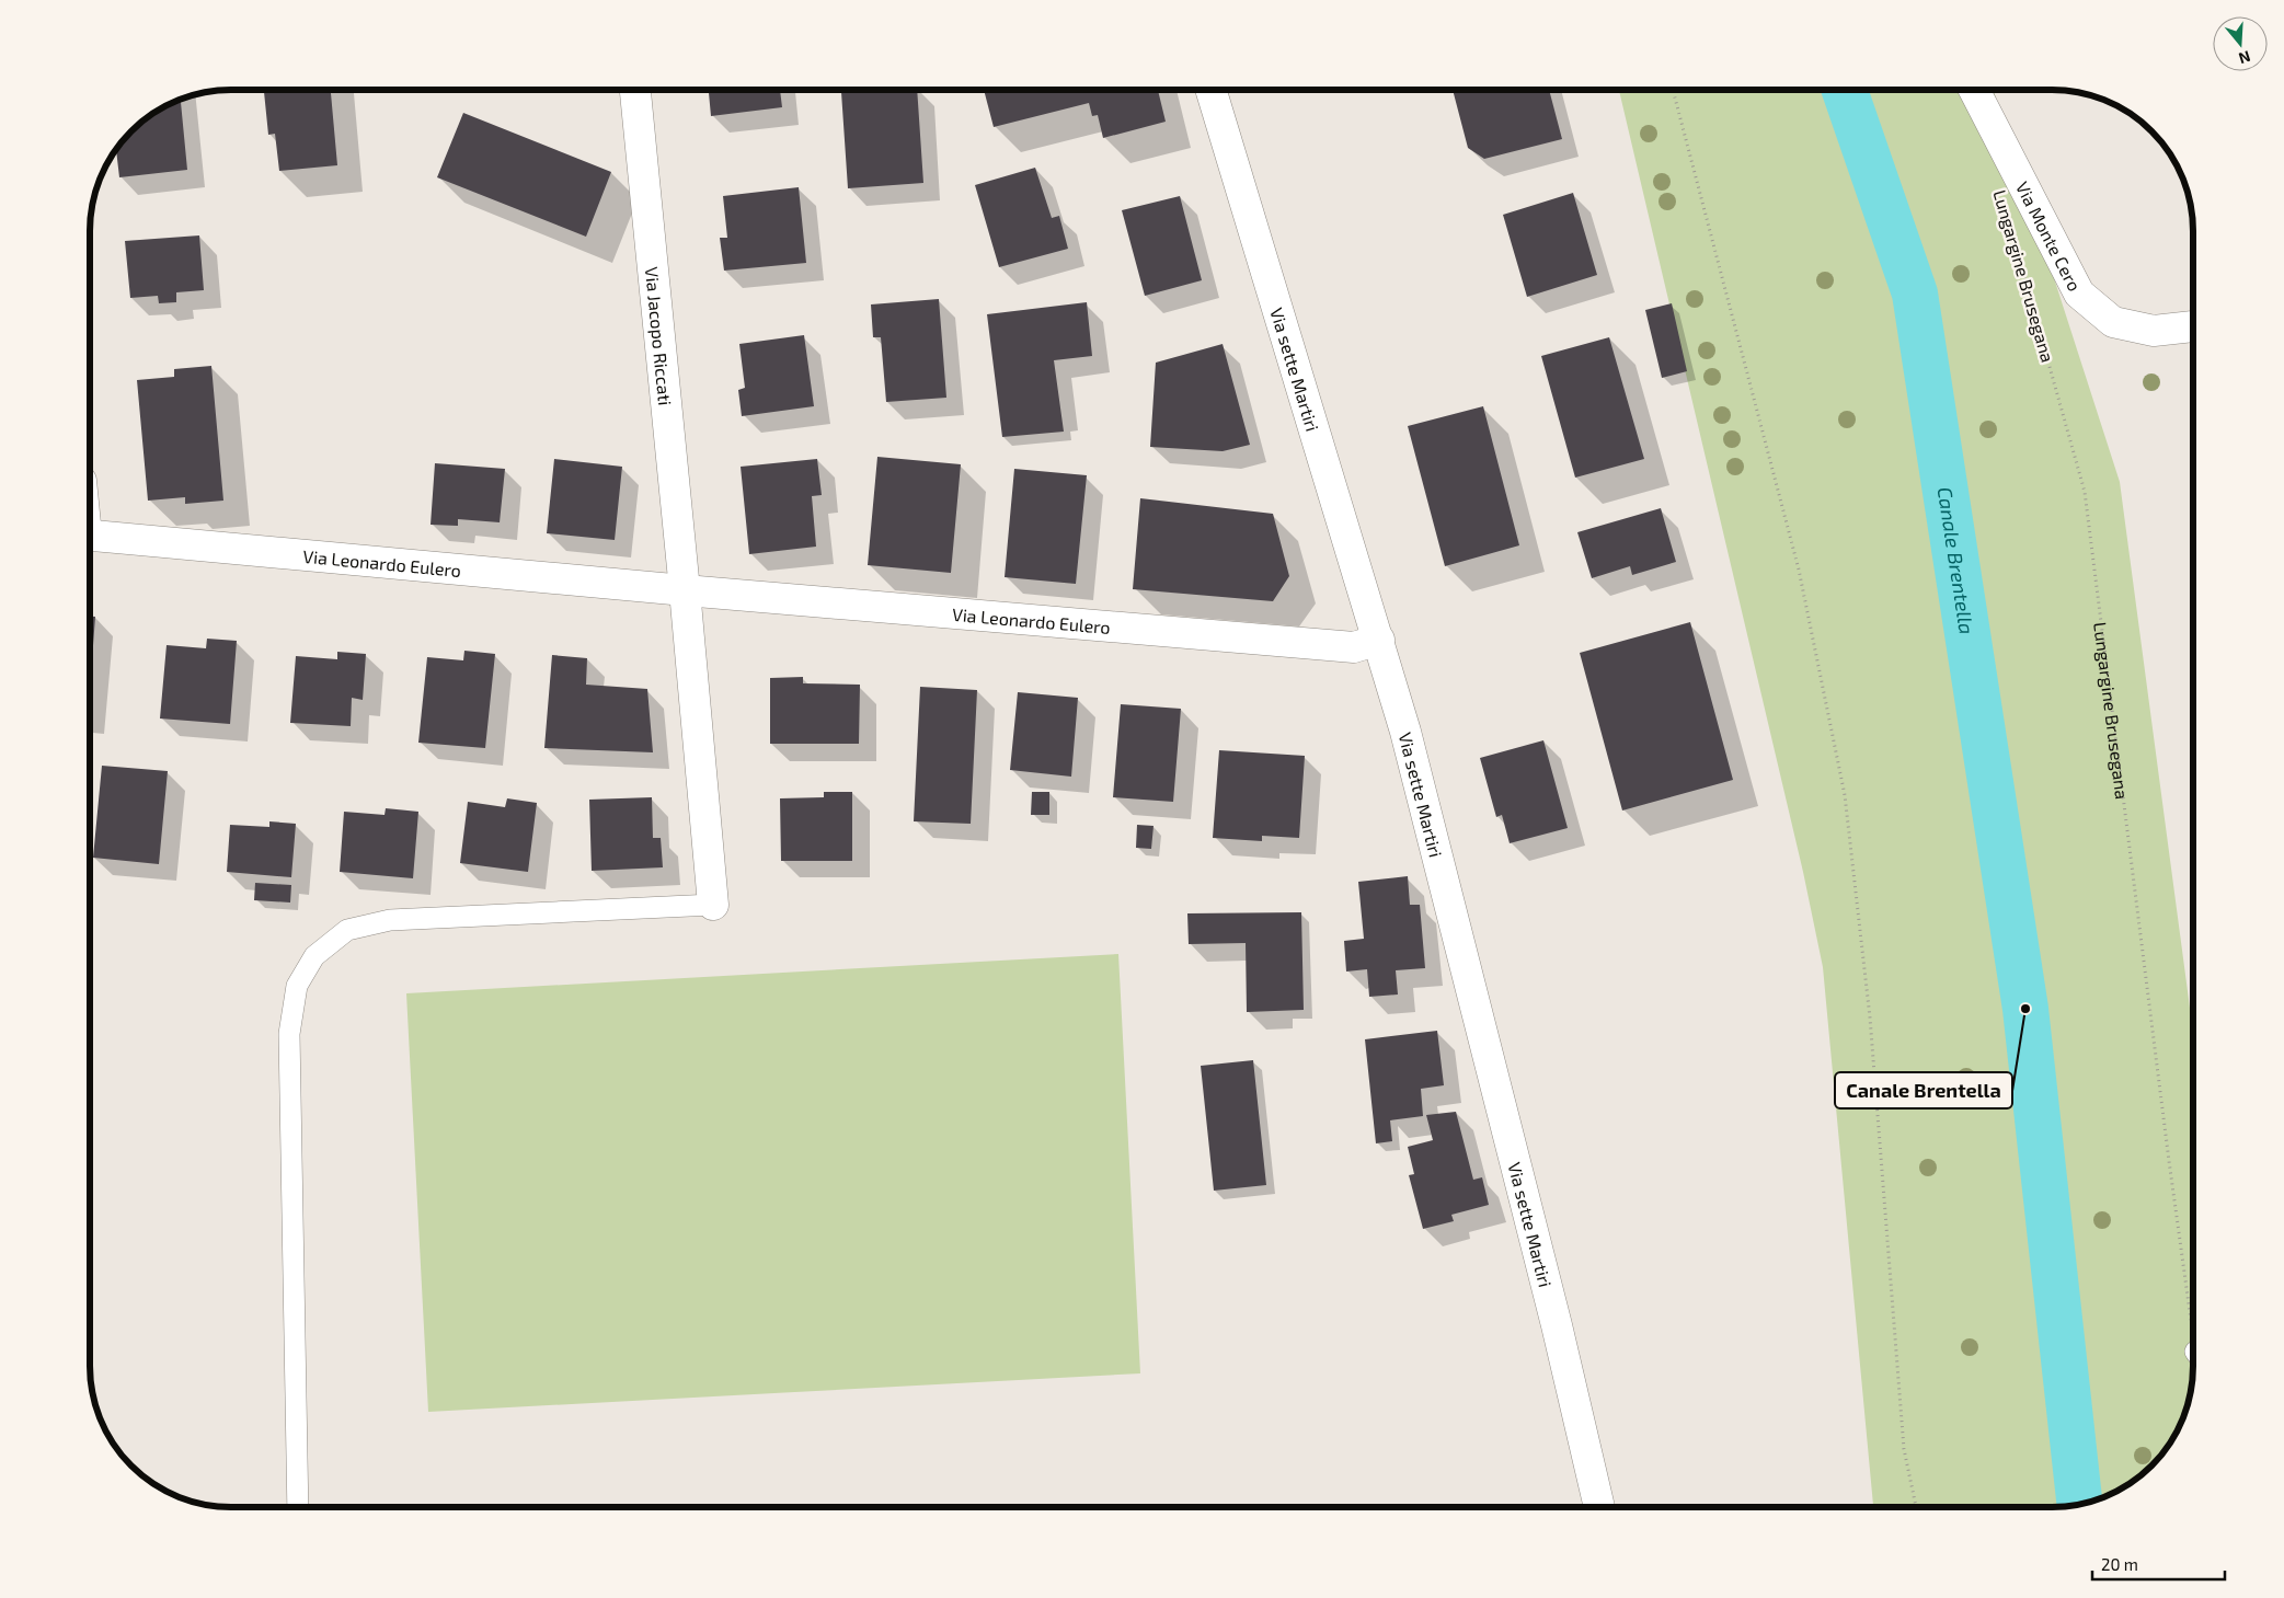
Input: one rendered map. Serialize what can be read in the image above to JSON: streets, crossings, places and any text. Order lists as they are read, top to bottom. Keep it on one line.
{"streets":{"street":["Via Monte Cero","Via Jacopo Riccati","Via sette Martiri","Via Leonardo Eulero"],"path":["Lungargine Brusegana"]},"crossings":[["Via Jacopo Riccati","Via Leonardo Eulero"],["Via sette Martiri","Via Leonardo Eulero"]],"water":["Canale Brentella"],"places":["Canale Brentella"],"scale_bar":"20 m","north":"bottom"}
